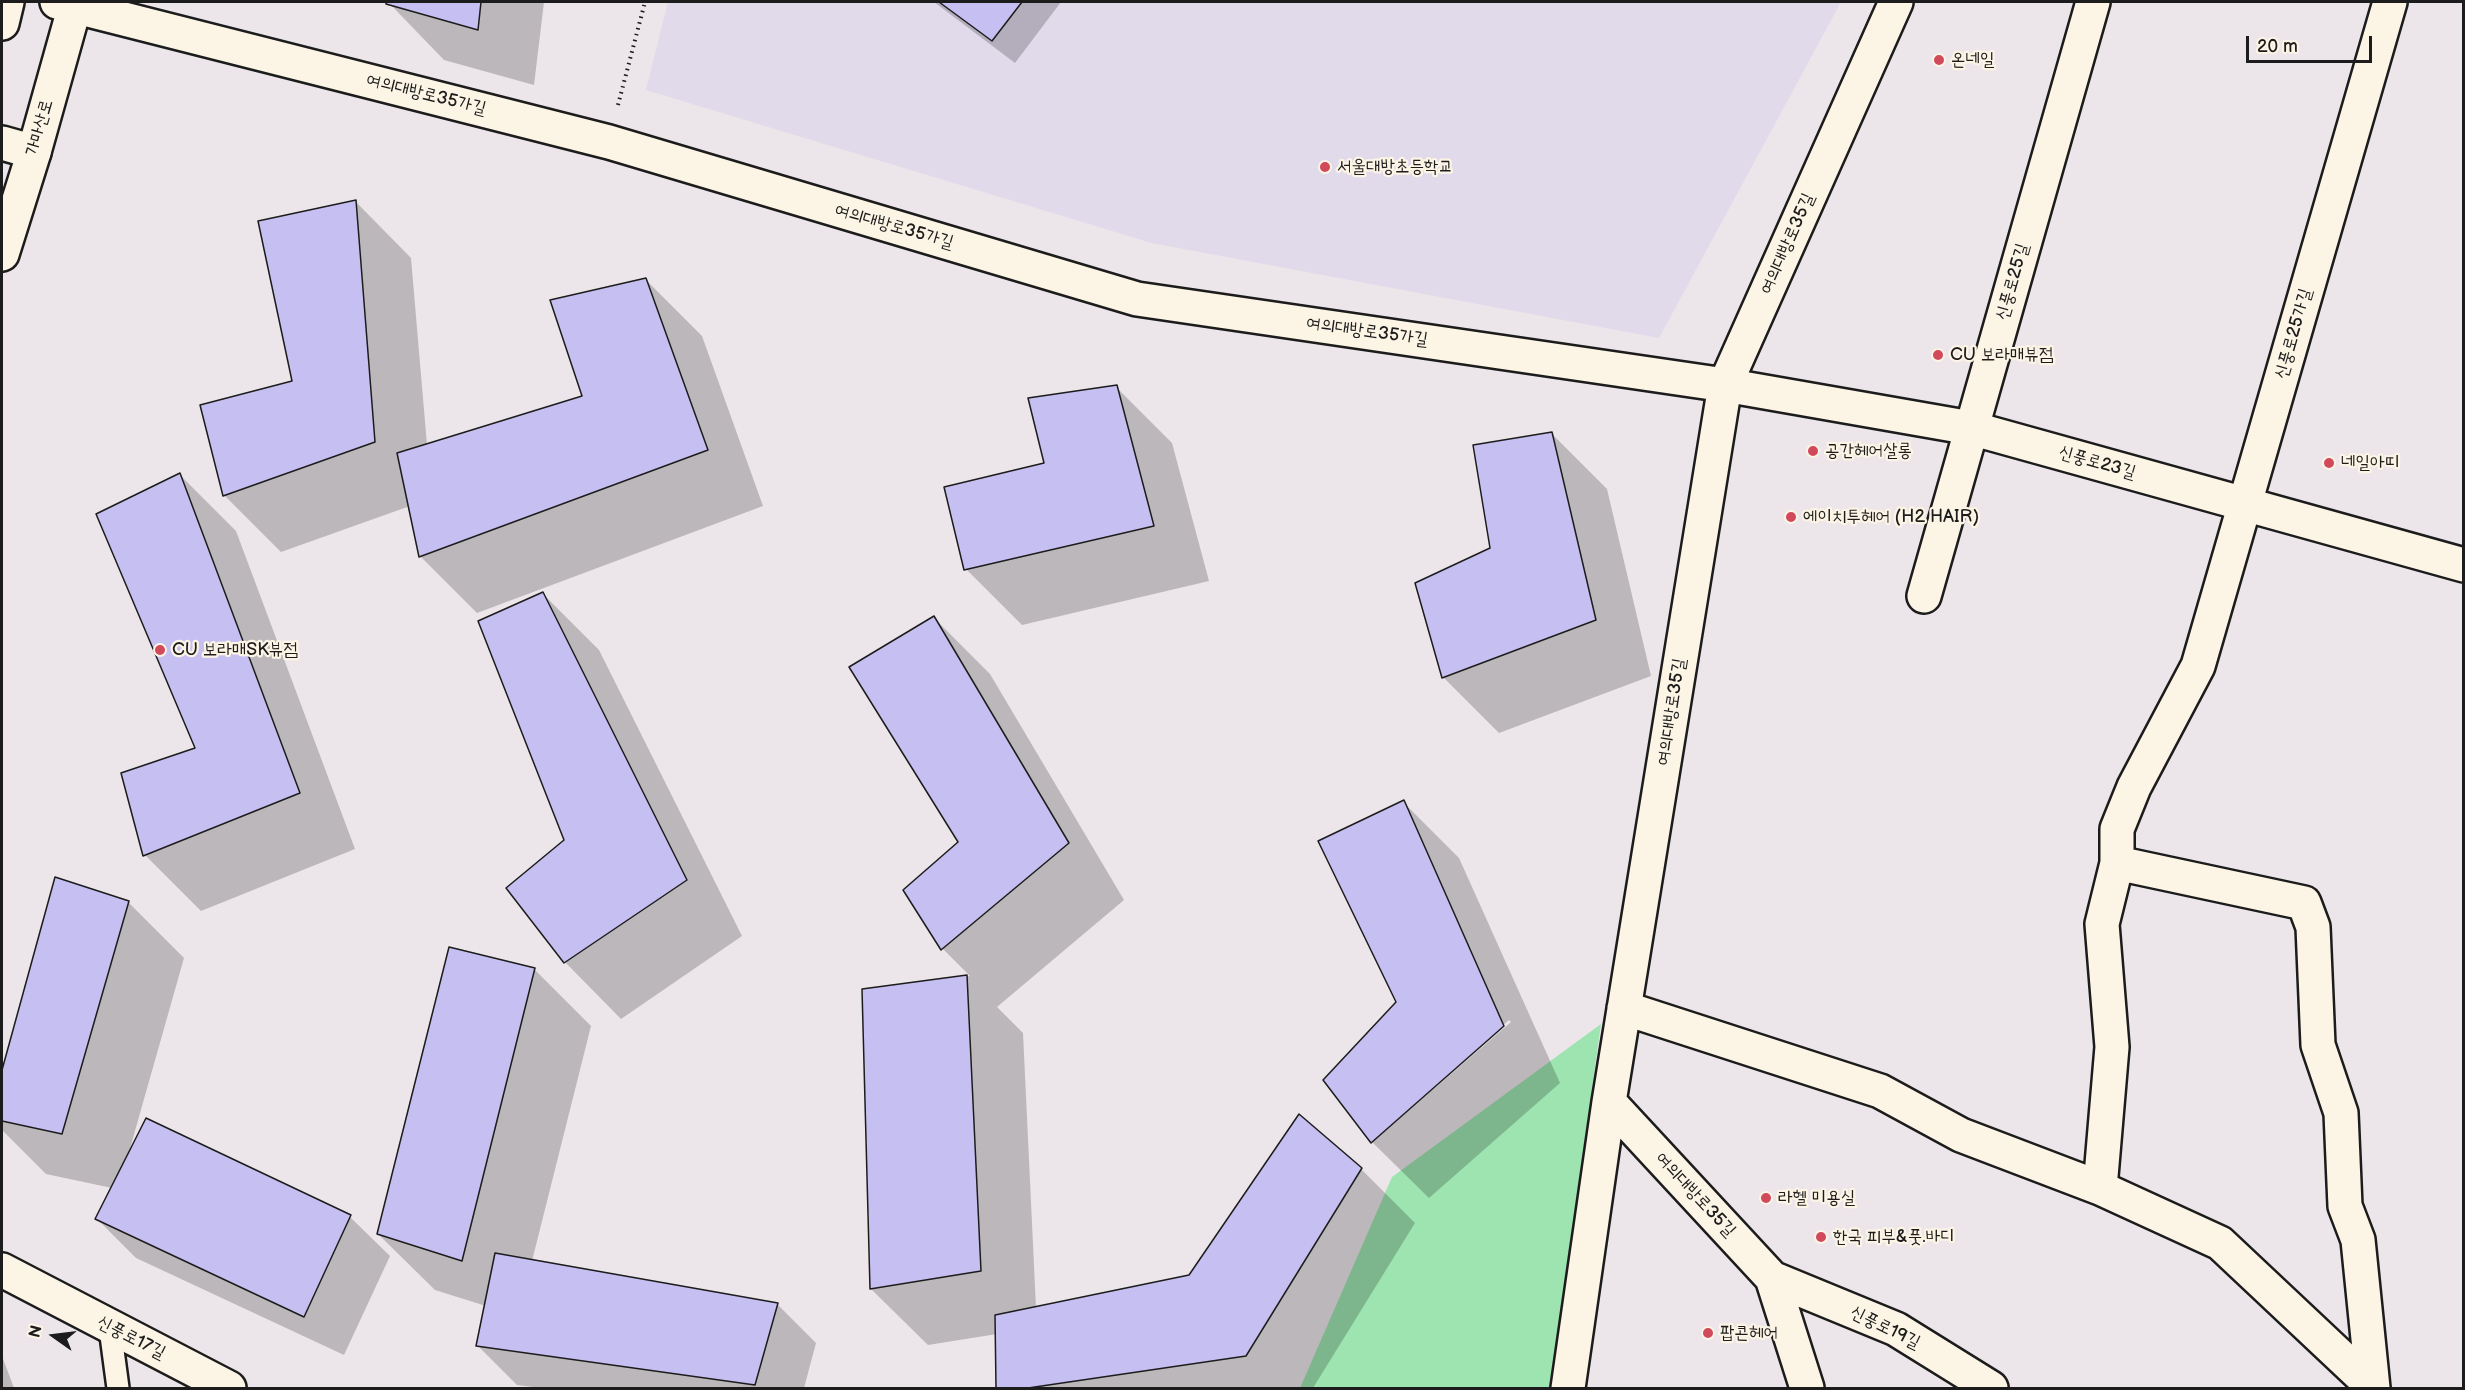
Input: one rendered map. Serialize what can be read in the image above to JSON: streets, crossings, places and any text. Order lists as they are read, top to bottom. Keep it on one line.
{"streets":{"street":["여의대방로35가길","가마산로","여의대방로35길","신풍로25길","신풍로25가길","신풍로23길","신풍로19길","신풍로17길"]},"crossings":[["여의대방로35가길","가마산로"],["여의대방로35가길","여의대방로35길"],["여의대방로35가길","신풍로23길"],["여의대방로35길","신풍로23길"],["여의대방로35길","신풍로19길"],["신풍로25길","신풍로23길"],["신풍로25가길","신풍로23길"]],"places":["온네일","서울대방초등학교","CU 보라매뷰점","공간헤어살롱","네일아띠","에이치투헤어 (H2 HAIR)","CU 보라매SK뷰점","라헬 미용실","한국 피부&풋.바디","팝콘헤어"],"scale_bar":"20 m","north":"left"}
